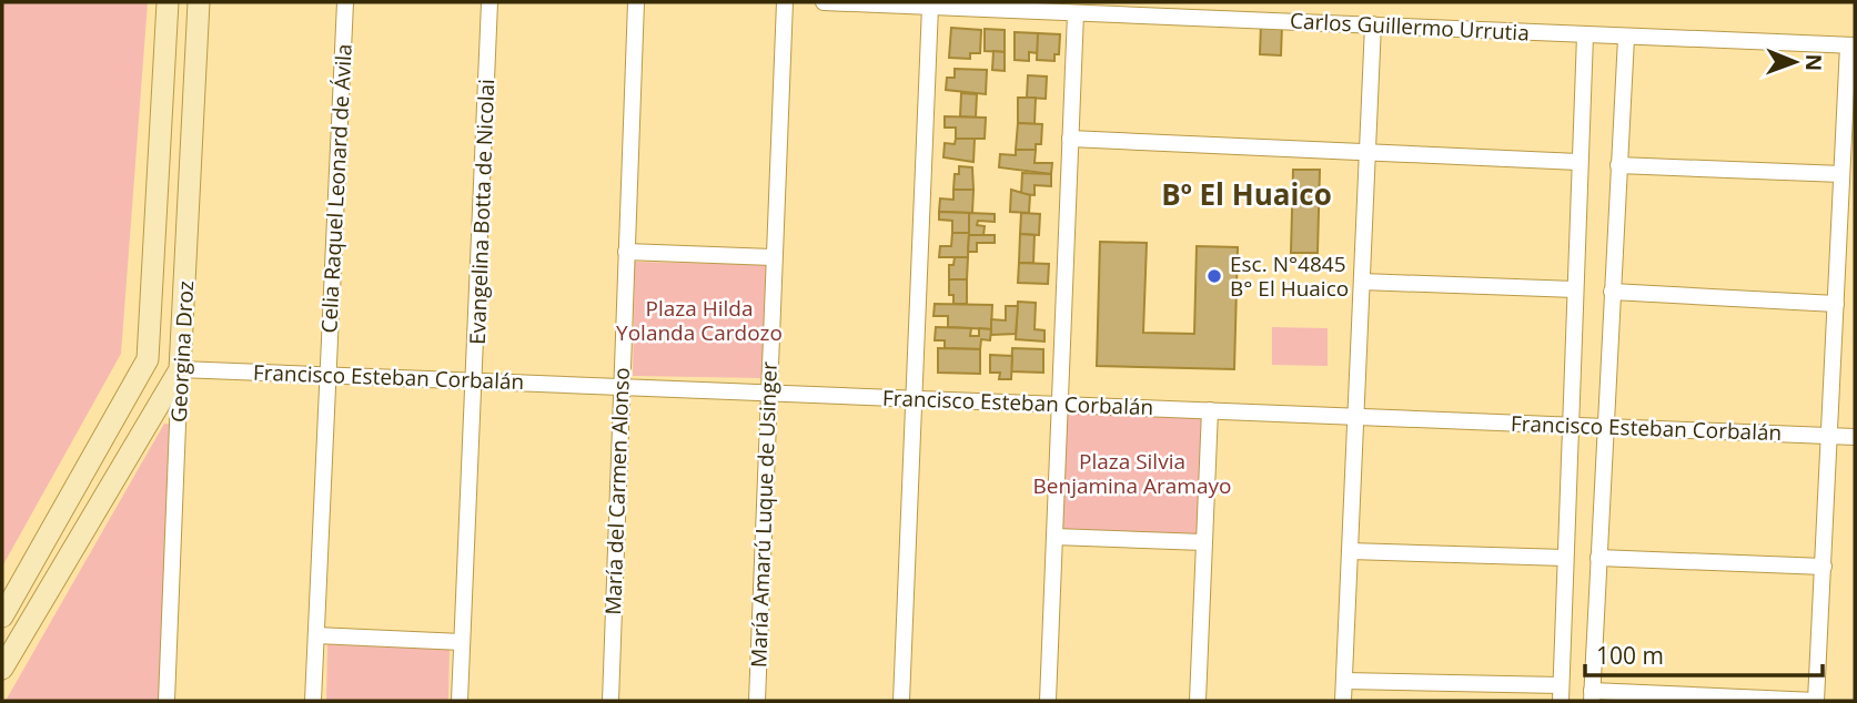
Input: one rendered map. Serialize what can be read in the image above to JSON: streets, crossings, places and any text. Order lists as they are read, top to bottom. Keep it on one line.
{"streets":{"street":["Carlos Guillermo Urrutia","Celia Raquel Leonard de Ávila","Evangelina Botta de Nicolai","Georgina Droz","Francisco Esteban Corbalán","María del Carmen Alonso","María Amarú Luque de Usinger"]},"crossings":[["Celia Raquel Leonard de Ávila","Francisco Esteban Corbalán"],["Evangelina Botta de Nicolai","Francisco Esteban Corbalán"],["Georgina Droz","Francisco Esteban Corbalán"],["Francisco Esteban Corbalán","María del Carmen Alonso"],["Francisco Esteban Corbalán","María Amarú Luque de Usinger"]],"districts":["Bº El Huaico"],"parks":["Plaza Hilda Yolanda Cardozo","Plaza Silvia Benjamina Aramayo"],"places":["Esc. N°4845 B° El Huaico"],"scale_bar":"100 m","north":"right"}
